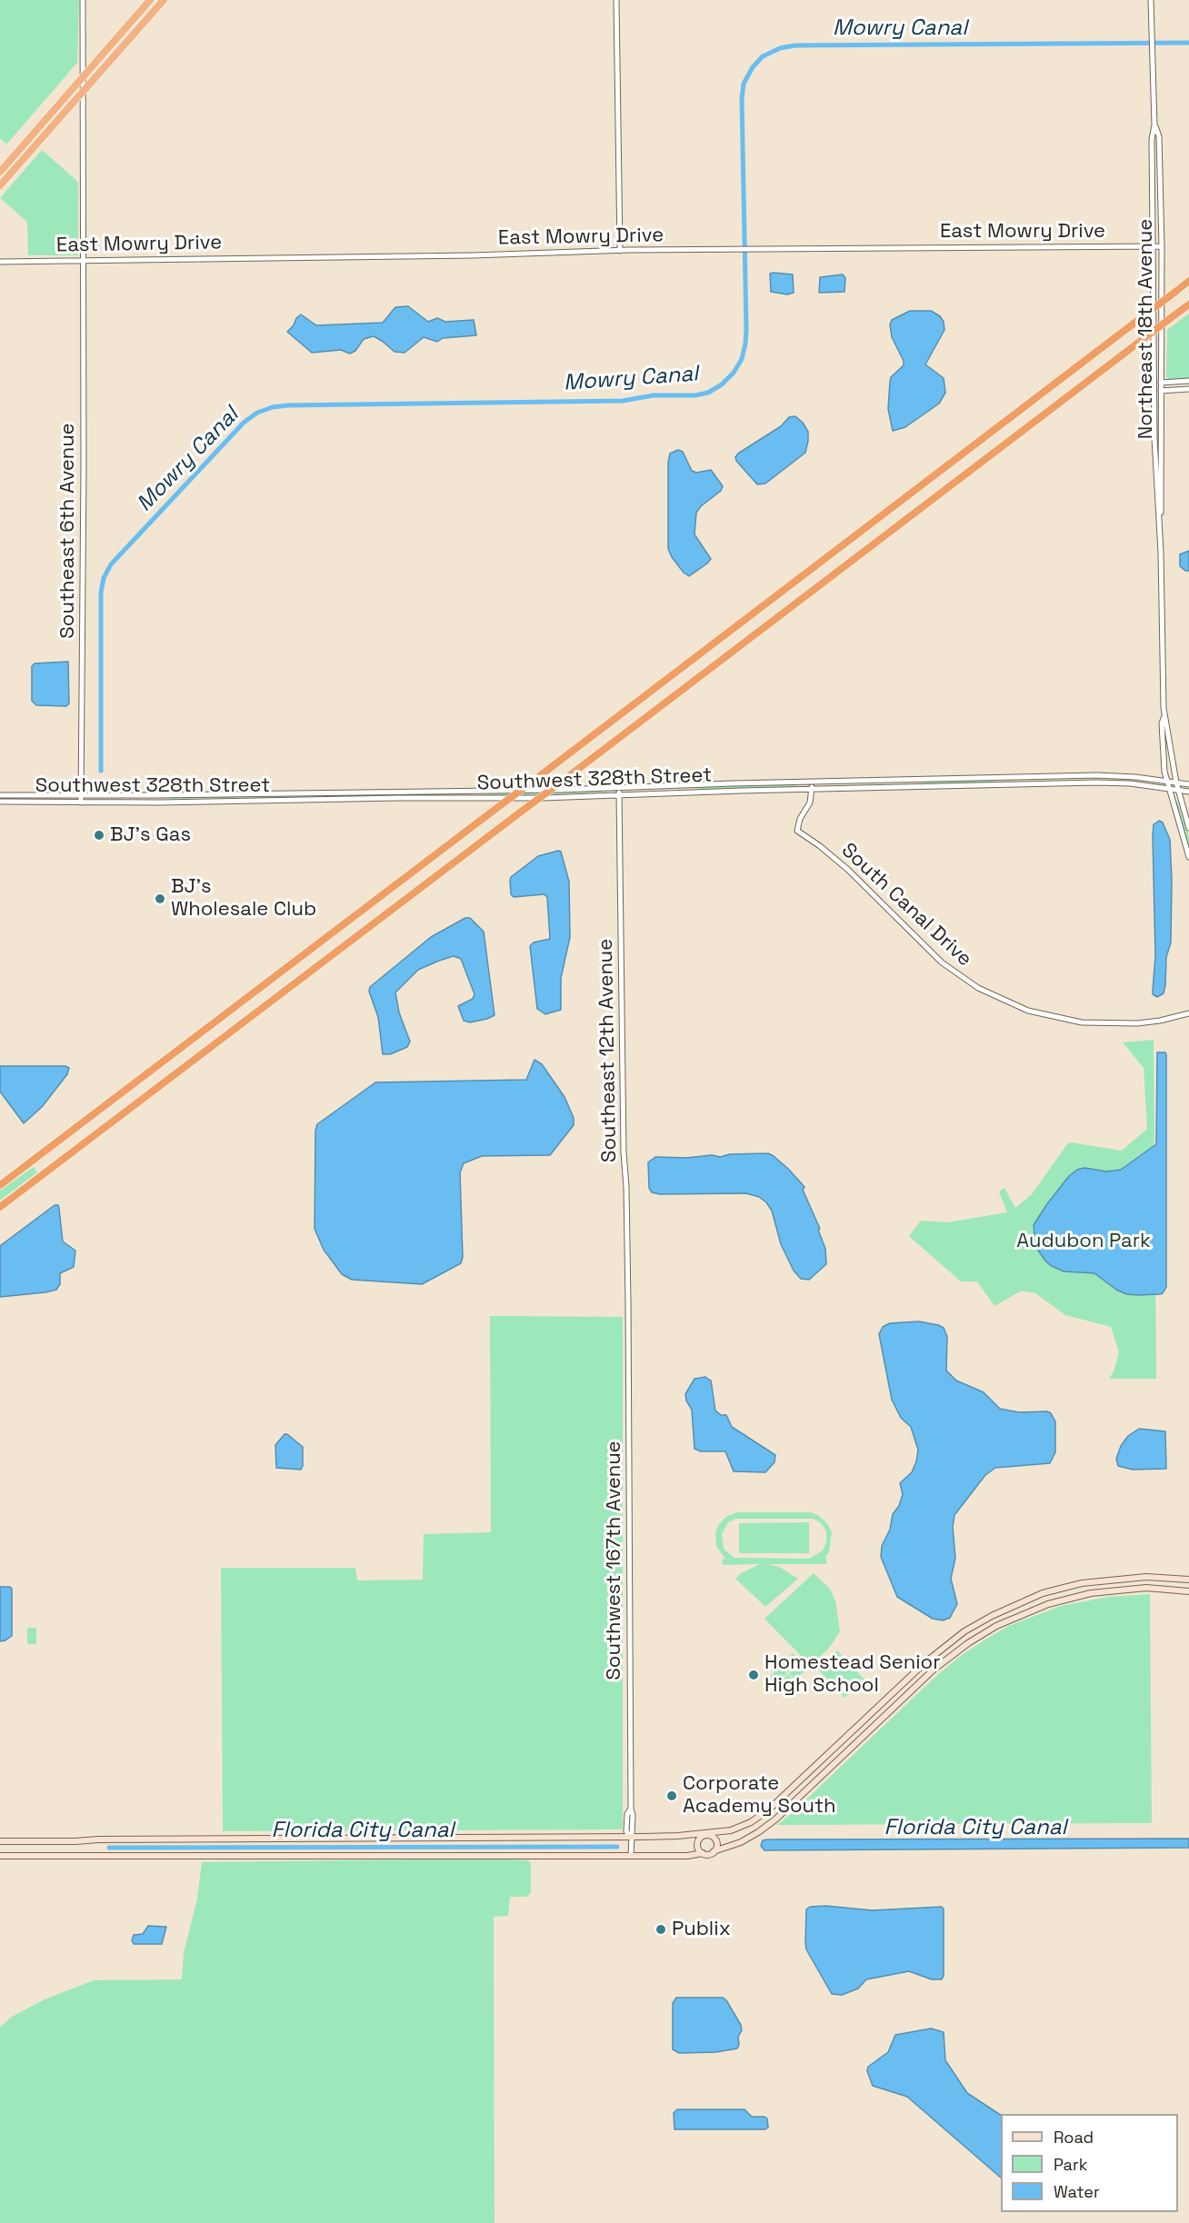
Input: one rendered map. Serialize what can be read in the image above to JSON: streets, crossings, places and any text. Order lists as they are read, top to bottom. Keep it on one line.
{"streets":{"street":["East Mowry Drive","Northeast 18th Avenue","Southeast 6th Avenue","Southwest 328th Street","South Canal Drive","Southeast 12th Avenue","Southwest 167th Avenue"]},"crossings":[["East Mowry Drive","Northeast 18th Avenue"],["East Mowry Drive","Southeast 6th Avenue"],["Northeast 18th Avenue","Southwest 328th Street"],["Southeast 6th Avenue","Southwest 328th Street"],["Southwest 328th Street","South Canal Drive"],["Southwest 328th Street","Southeast 12th Avenue"],["Southeast 12th Avenue","Southwest 167th Avenue"]],"water":["Mowry Canal","Florida City Canal"],"parks":["Audubon Park"],"places":["BJ's Gas","BJ's Wholesale Club","Homestead Senior High School","Corporate Academy South","Publix"],"legend":["Road","Park","Water"]}
